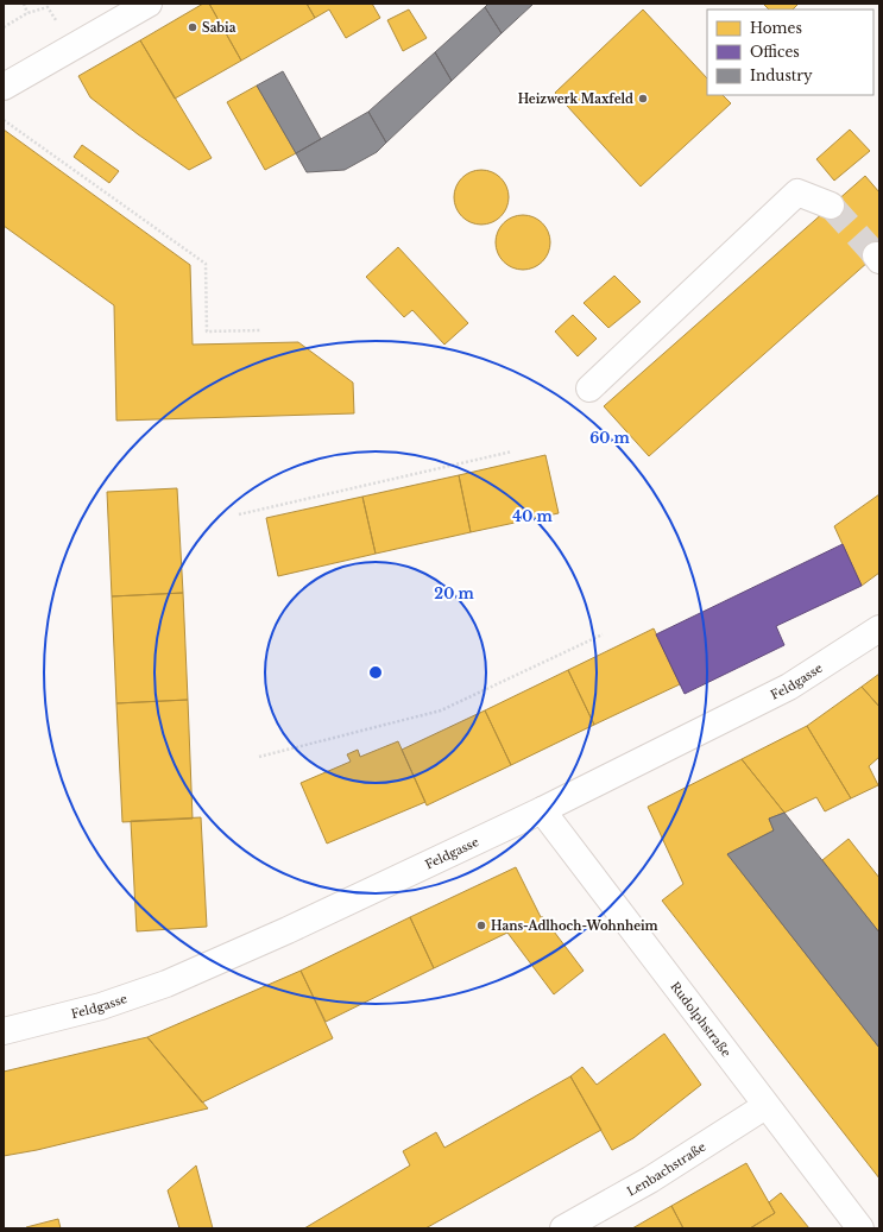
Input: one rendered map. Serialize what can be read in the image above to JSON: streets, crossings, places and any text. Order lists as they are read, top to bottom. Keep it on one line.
{"streets":{"street":["Feldgasse","Rudolphstraße","Lenbachstraße"]},"crossings":[["Feldgasse","Rudolphstraße"],["Rudolphstraße","Lenbachstraße"]],"places":["Sabia","Heizwerk Maxfeld","Hans-Adlhoch-Wohnheim"],"legend":["Homes","Offices","Industry"],"rings":["60 m","40 m","20 m"]}
